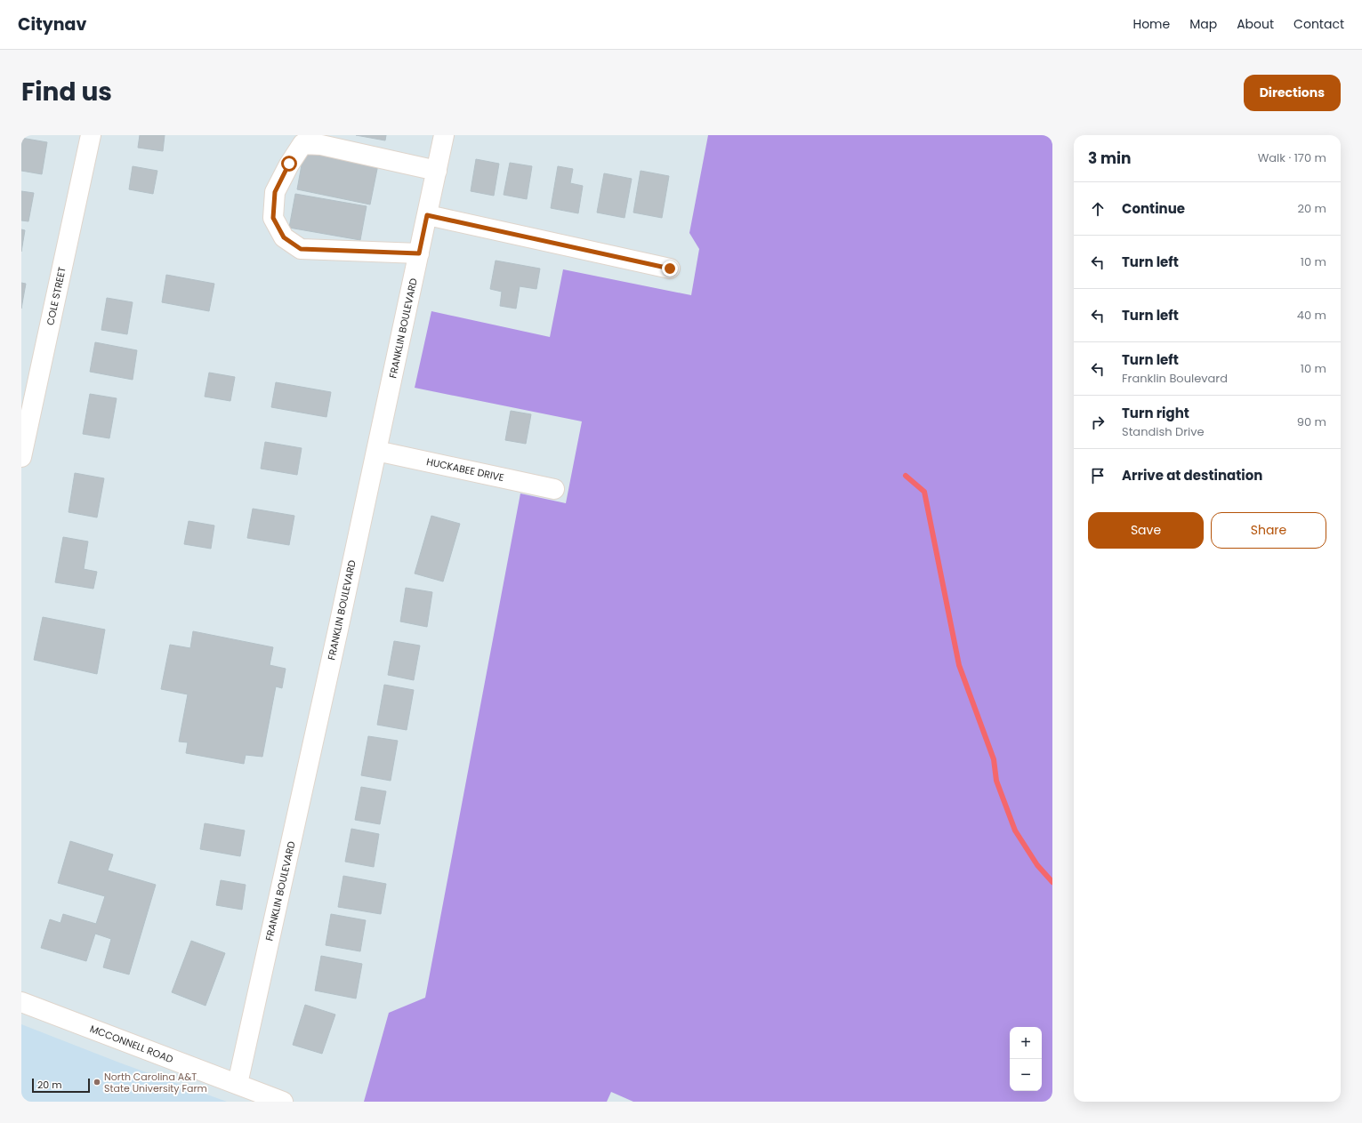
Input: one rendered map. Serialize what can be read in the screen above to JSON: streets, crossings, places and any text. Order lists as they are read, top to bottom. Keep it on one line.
{"streets":{"street":["COLE STREET","FRANKLIN BOULEVARD","HUCKABEE DRIVE","MCCONNELL ROAD"]},"crossings":[["FRANKLIN BOULEVARD","HUCKABEE DRIVE"],["FRANKLIN BOULEVARD","MCCONNELL ROAD"]],"places":["North Carolina A&T State University Farm"],"scale_bar":"20 m","page":{"header":"Citynav","nav":["Home","Map","About","Contact"],"title":"Find us","buttons":["Directions",["Save","Share"]],"heading":["3 min","Walk · 170 m"],"list":[["Continue","20 m"],["Turn left","10 m"],["Turn left","40 m"],["Turn left","Franklin Boulevard","10 m"],["Turn right","Standish Drive","90 m"],"Arrive at destination"],"map_buttons":["+","−"],"scale":"20 m"}}
